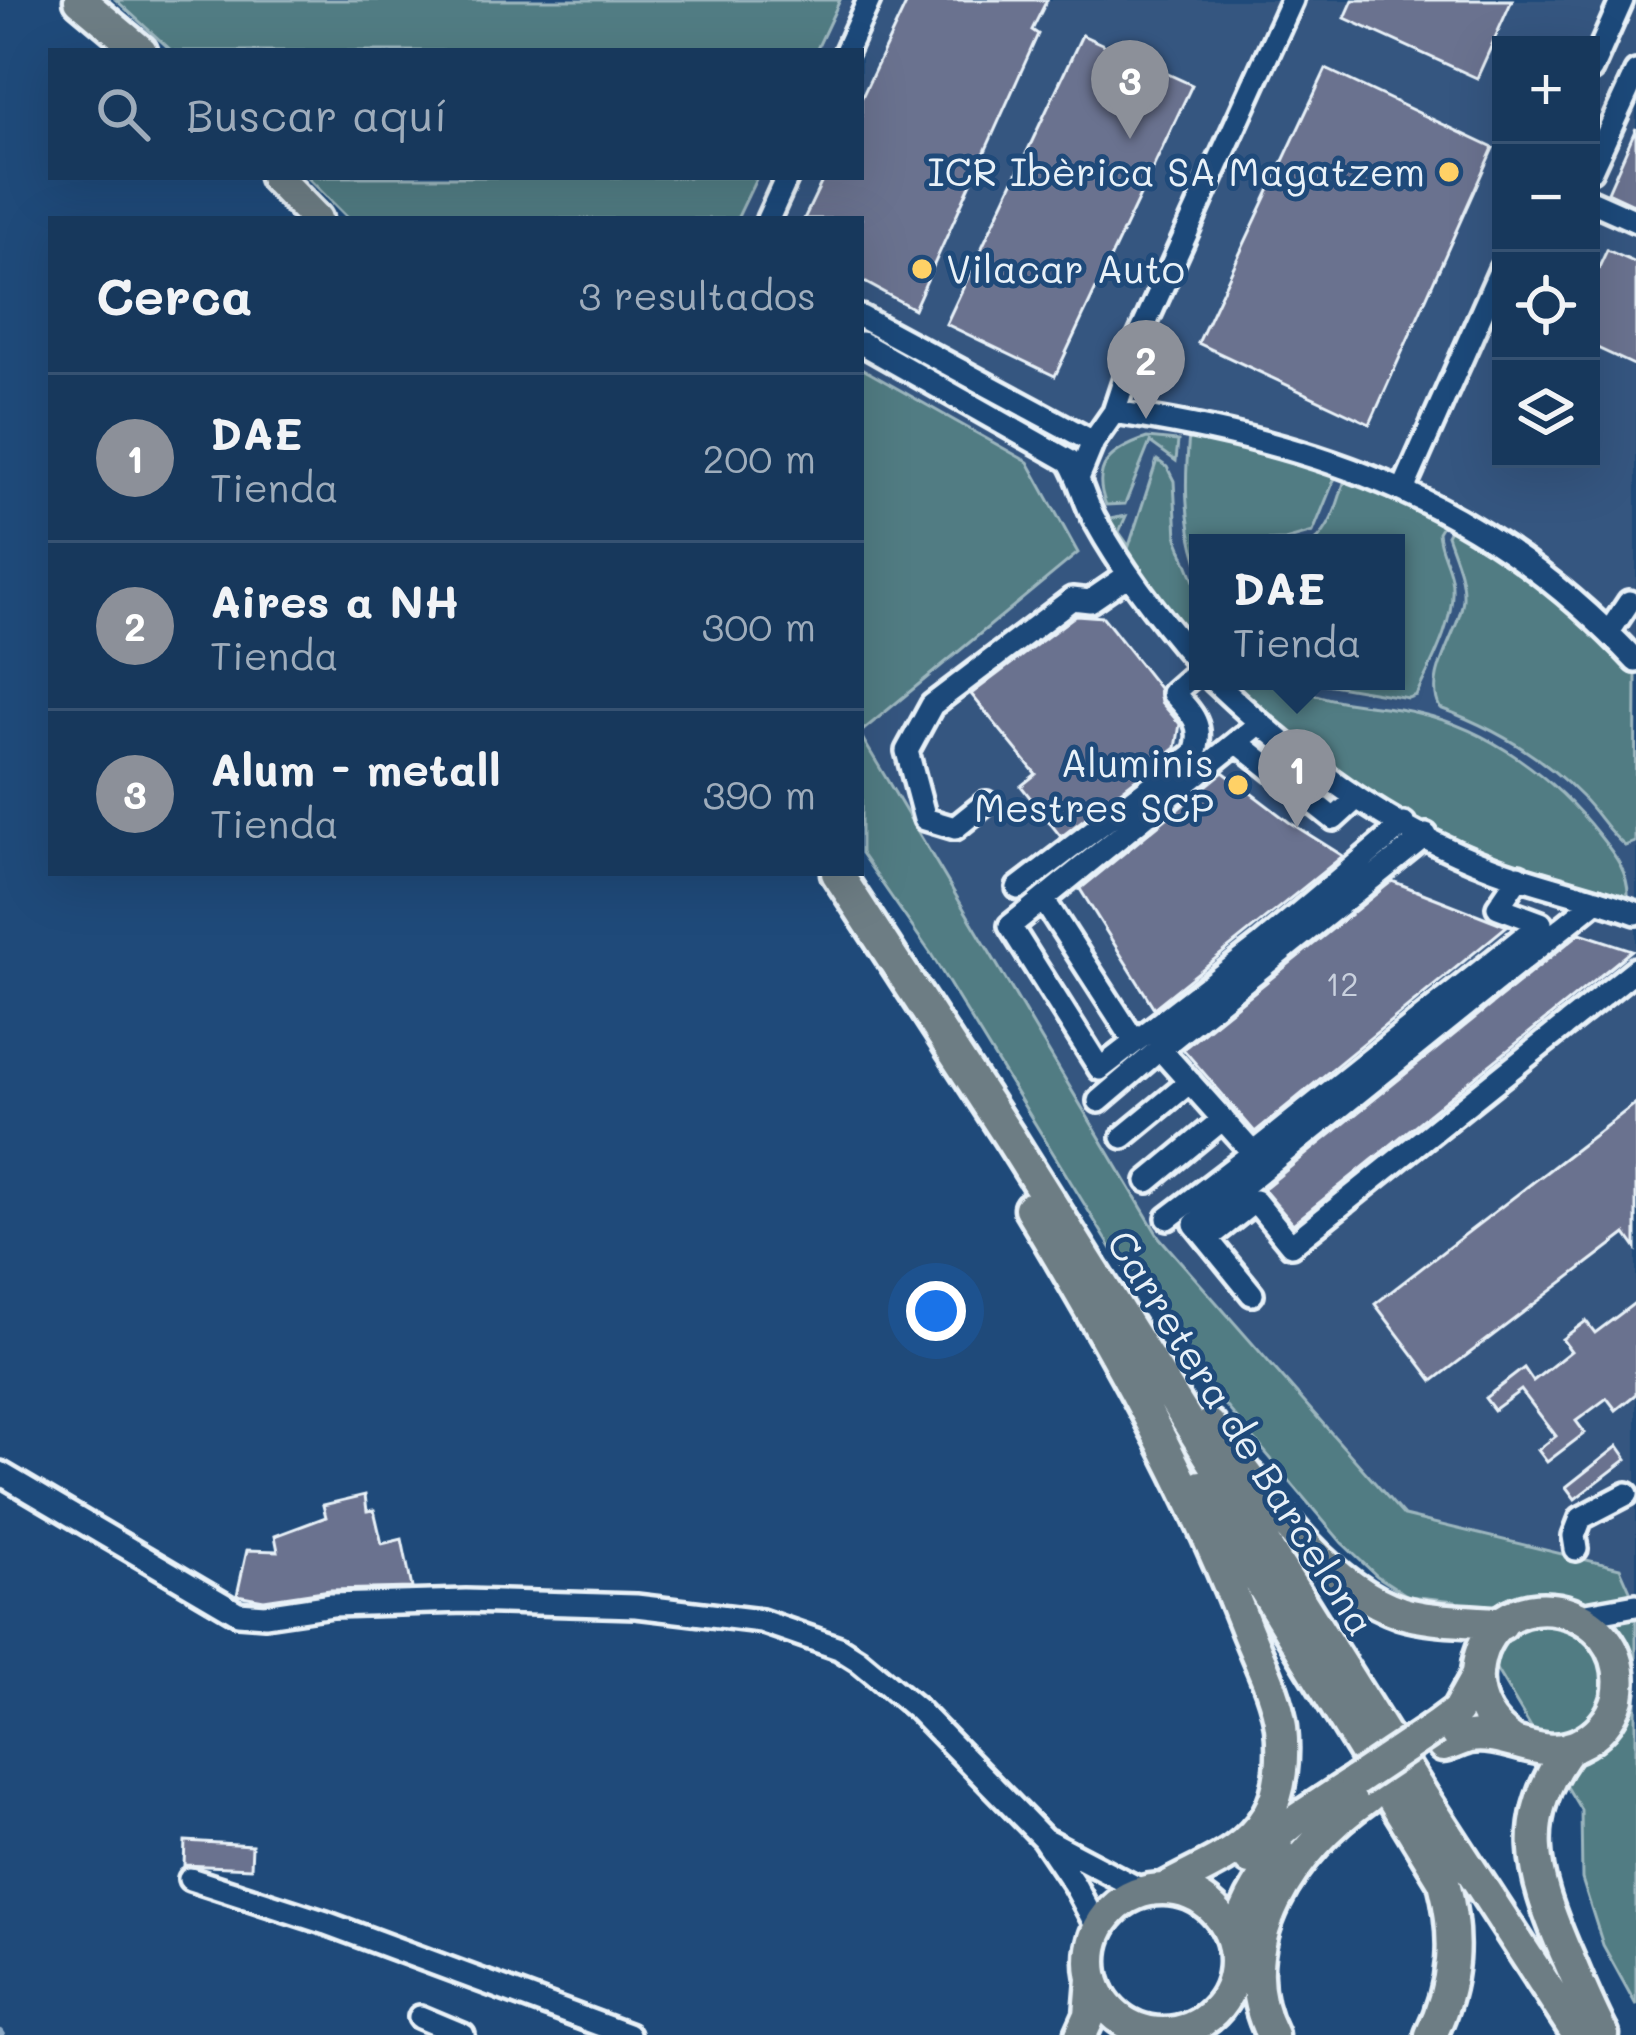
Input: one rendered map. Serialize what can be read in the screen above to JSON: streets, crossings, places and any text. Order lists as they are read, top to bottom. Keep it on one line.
{"streets":{"highway":["Carretera de Barcelona"]},"places":["ICR Ibèrica SA Magatzem","Vilacar Auto","Aluminis Mestres SCP"],"house_numbers":["12"],"page":{"map_buttons":["+","−"],"pins":["3","2","1"],"search":"Buscar aquí","heading":["Cerca","3 resultados"],"list":[{"mark":"1","name":"DAE","note":"Tienda","value":"200 m"},{"mark":"2","name":"Aires a NH","note":"Tienda","value":"300 m"},{"mark":"3","name":"Alum - metall","note":"Tienda","value":"390 m"}],"popup":["DAE","Tienda"]}}
